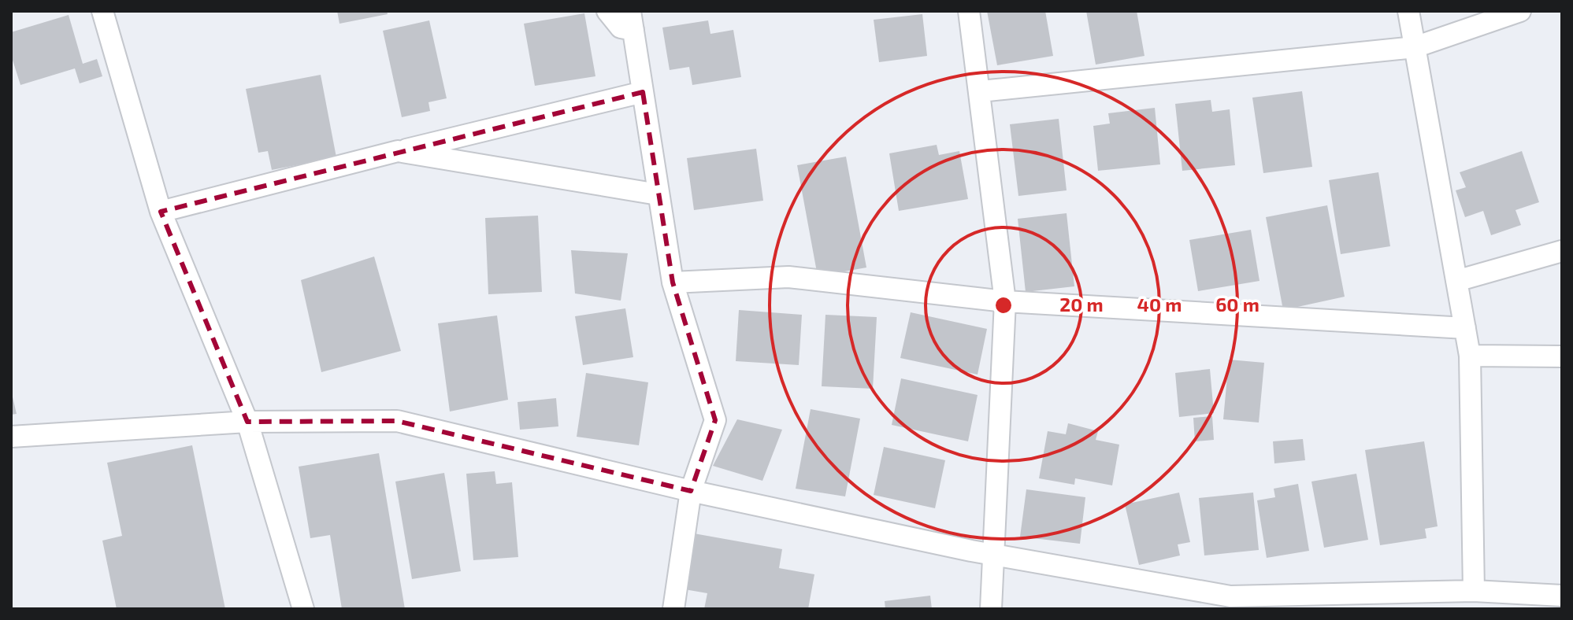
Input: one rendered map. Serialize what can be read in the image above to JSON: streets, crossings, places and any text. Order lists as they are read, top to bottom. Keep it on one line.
{"rings":["20 m","40 m","60 m"]}
